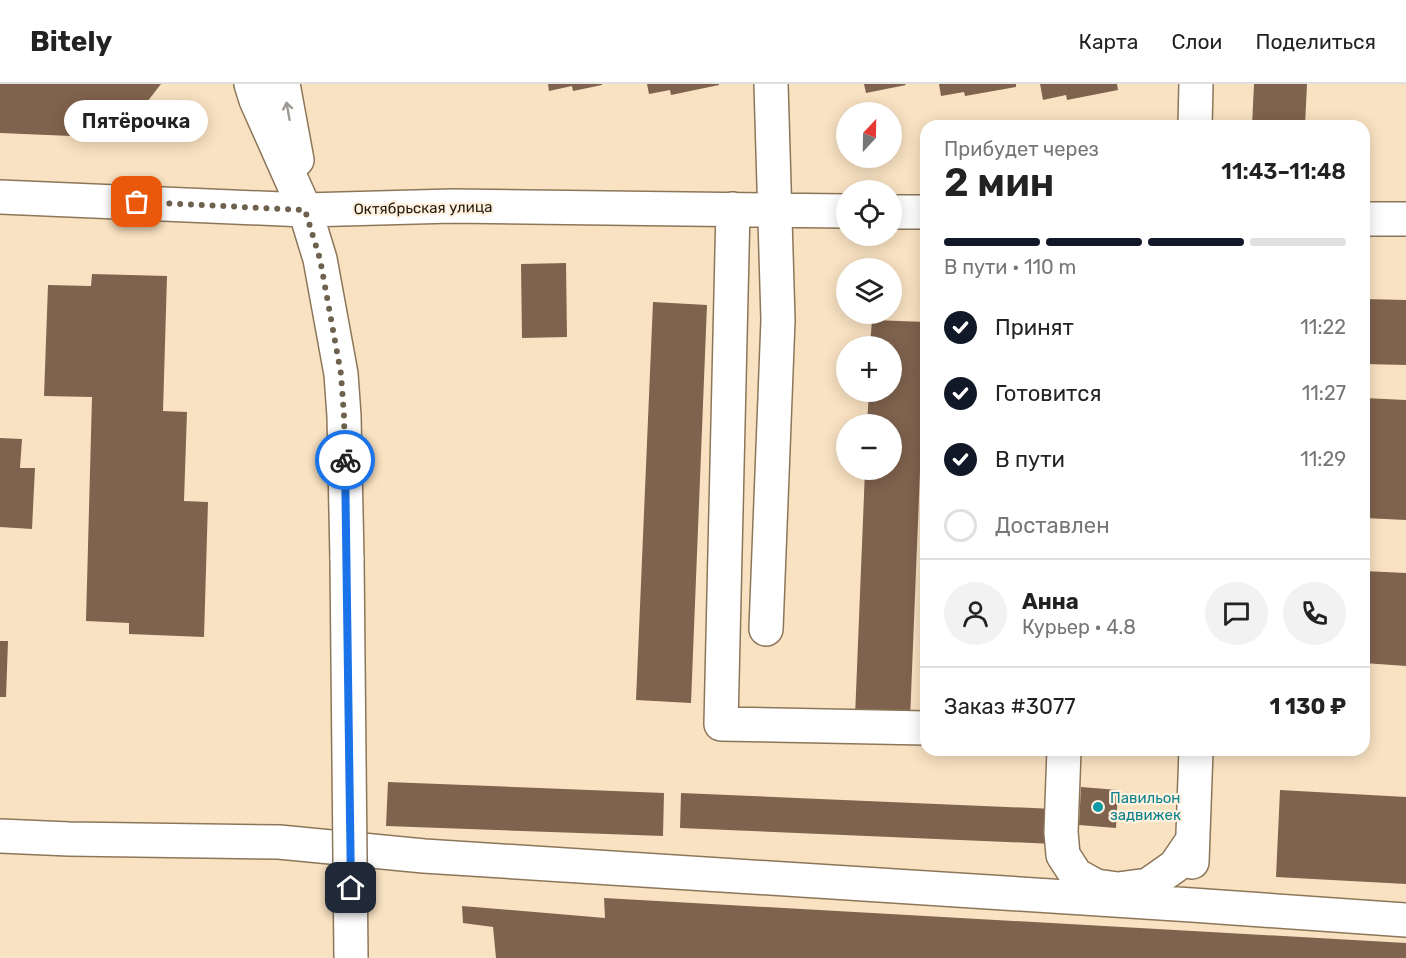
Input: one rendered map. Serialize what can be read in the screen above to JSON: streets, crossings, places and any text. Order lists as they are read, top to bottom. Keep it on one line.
{"streets":{"street":["Октябрьская улица"]},"places":["Пятёрочка","Павильон задвижек"],"north":"top","page":{"header":"Bitely","nav":["Карта","Слои","Поделиться"],"bubble":"Пятёрочка","map_buttons":["+","−"],"heading":["2 мин","Прибудет через","11:43–11:48"],"panel":["Анна","Курьер · 4.8","Заказ #3077","1 130 ₽"],"bar":"В пути · 110 m","list":[["Принят","11:22"],["Готовится","11:27"],["В пути","11:29"],"Доставлен"]}}
